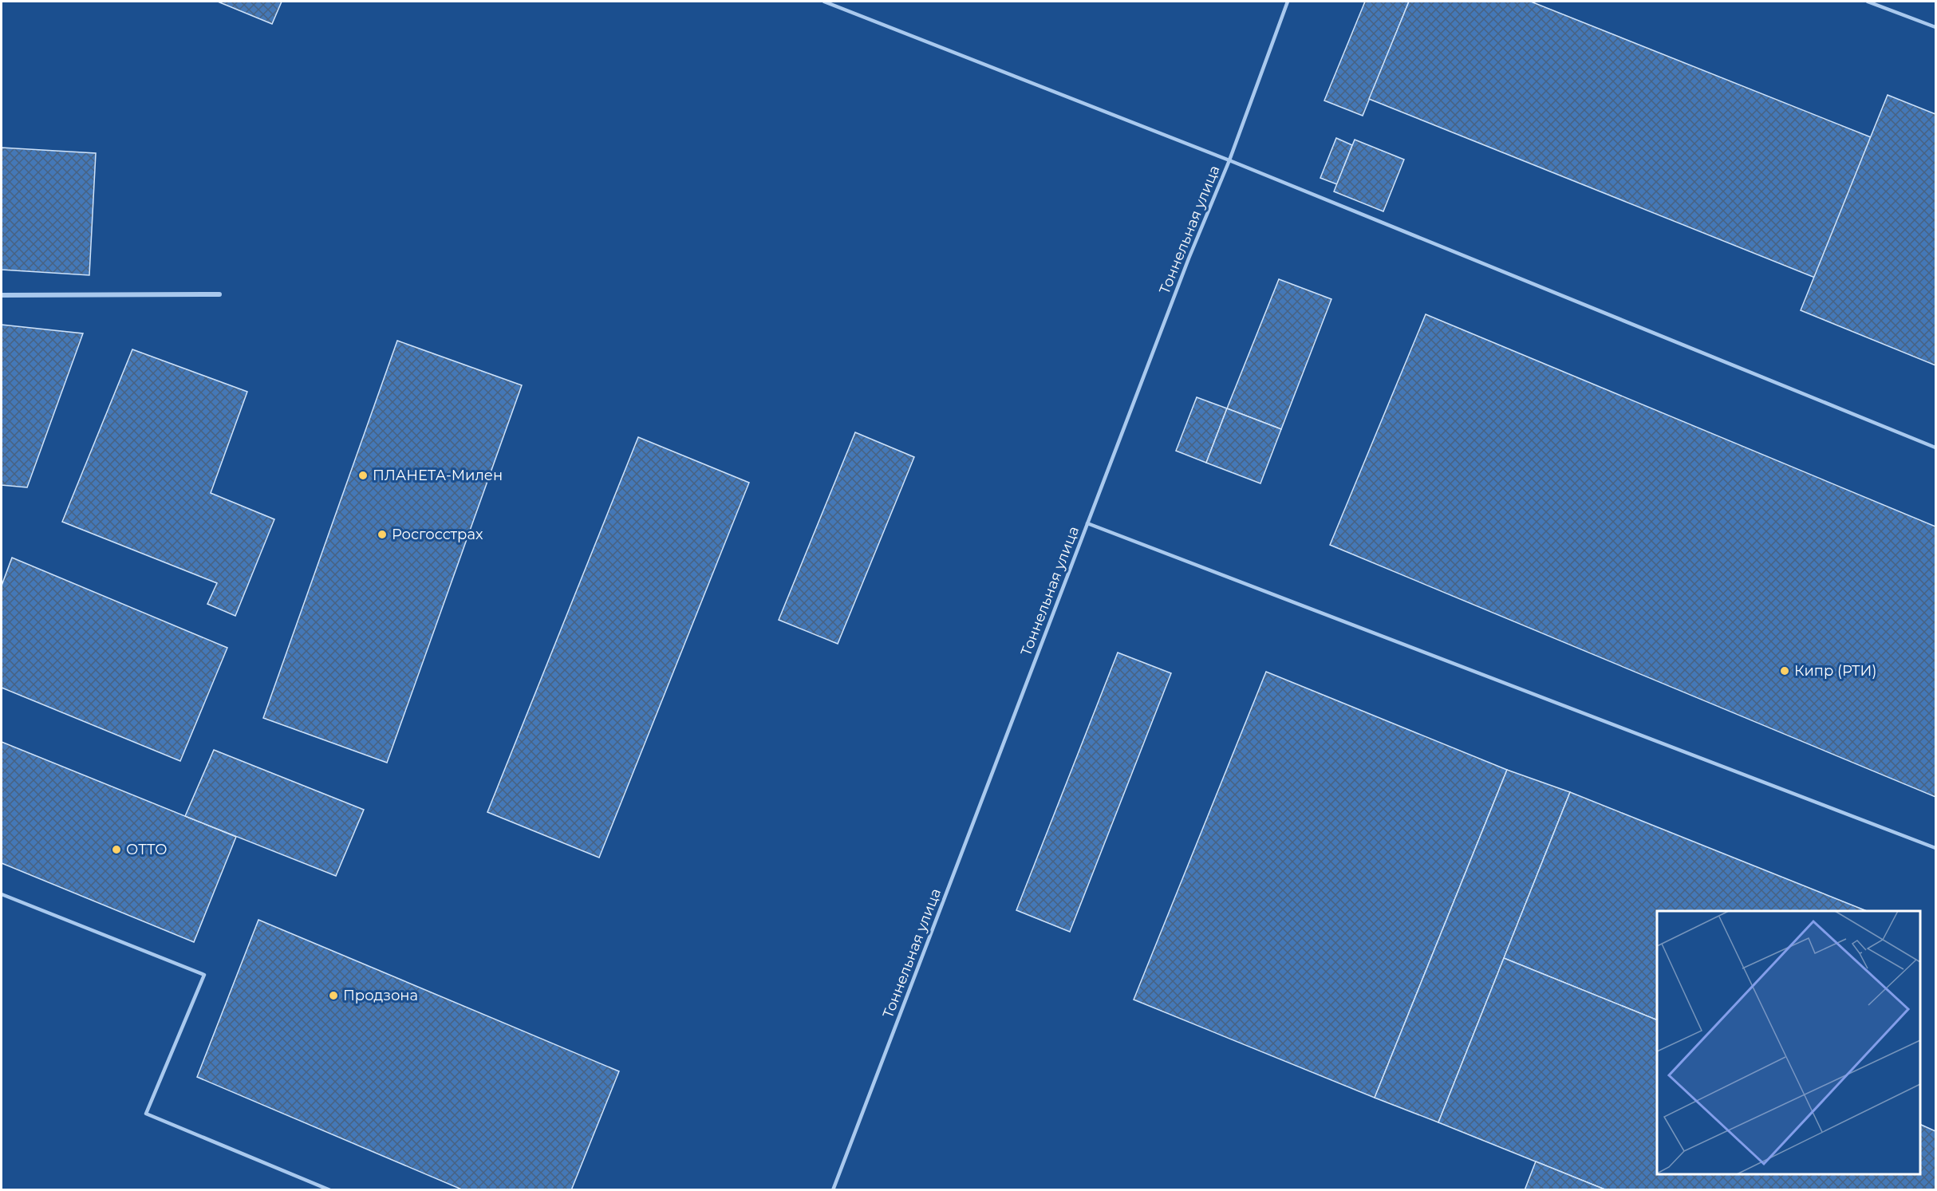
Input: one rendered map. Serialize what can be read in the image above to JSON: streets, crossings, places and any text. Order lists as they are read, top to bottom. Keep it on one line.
{"streets":{"lane":["Тоннельная улица"]},"places":["ПЛАНЕТА-Милен","Росгосстрах","Кипр (РТИ)","ОТТО","Продзона"]}
